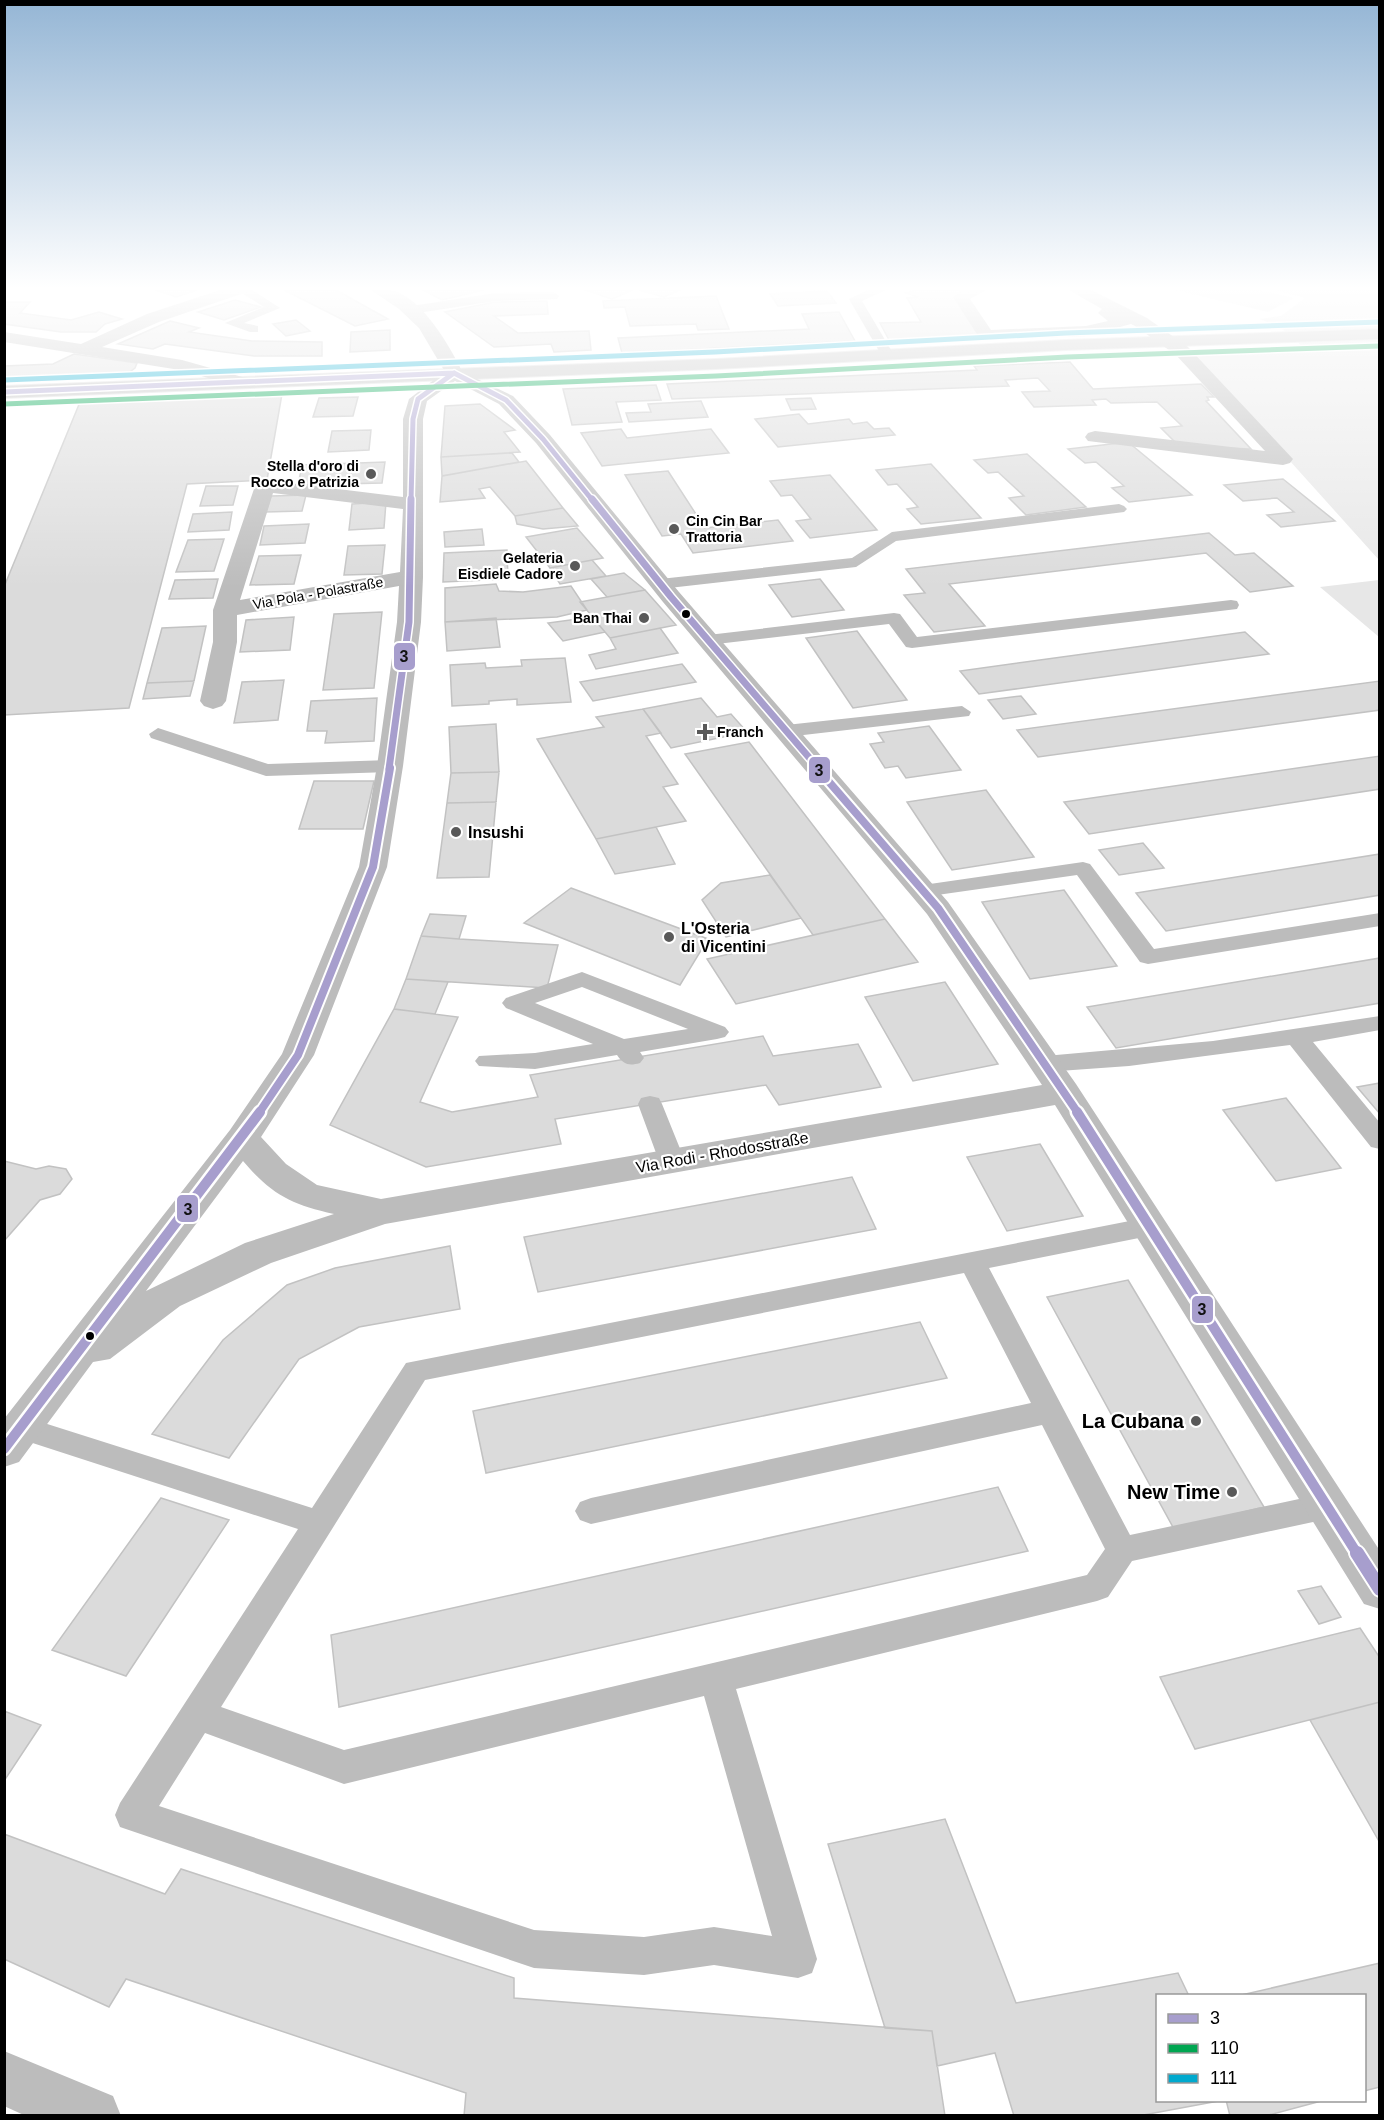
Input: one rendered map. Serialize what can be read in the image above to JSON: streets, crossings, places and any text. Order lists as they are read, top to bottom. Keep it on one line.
{"streets":{"street":["Via Pola - Polastraße","Via Rodi - Rhodosstraße"]},"places":{"other":["Stella d'oro di Rocco e Patrizia","Cin Cin Bar Trattoria","Gelateria Eisdiele Cadore","Ban Thai","Insushi","L'Osteria di Vicentini","La Cubana","New Time"],"health":["Franch"]},"lines":["transit line 3","transit line 110"],"legend":["3","110","111"]}
